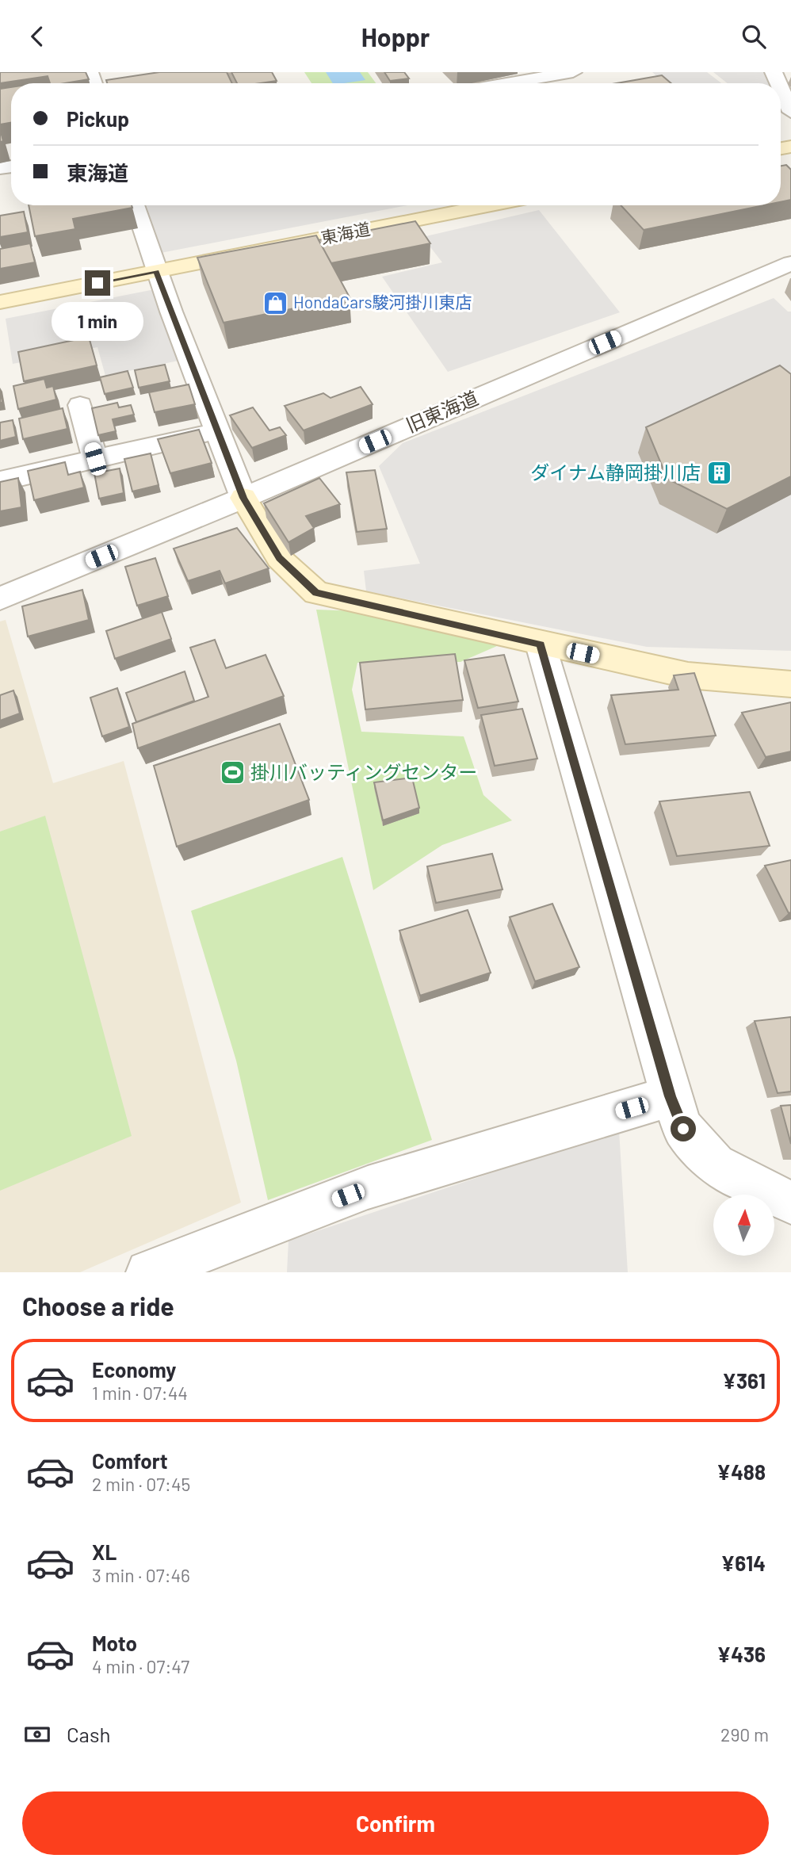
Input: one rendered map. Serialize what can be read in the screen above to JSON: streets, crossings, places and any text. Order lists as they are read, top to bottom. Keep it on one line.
{"streets":{"main road":["東海道"],"street":["旧東海道"]},"places":{"shop":["HondaCars駿河掛川東店"],"building":["ダイナム静岡掛川店"],"sports":["掛川バッティングセンター"]},"north":"top","page":{"header":"Hoppr","banner":["Pickup","東海道"],"bubble":"1 min","heading":"Choose a ride","list":[{"name":"Economy","note":"1 min · 07:44","value":"¥361"},{"name":"Comfort","note":"2 min · 07:45","value":"¥488"},{"name":"XL","note":"3 min · 07:46","value":"¥614"},{"name":"Moto","note":"4 min · 07:47","value":"¥436"}],"pay":["Cash","290 m"],"buttons":"Confirm"}}
